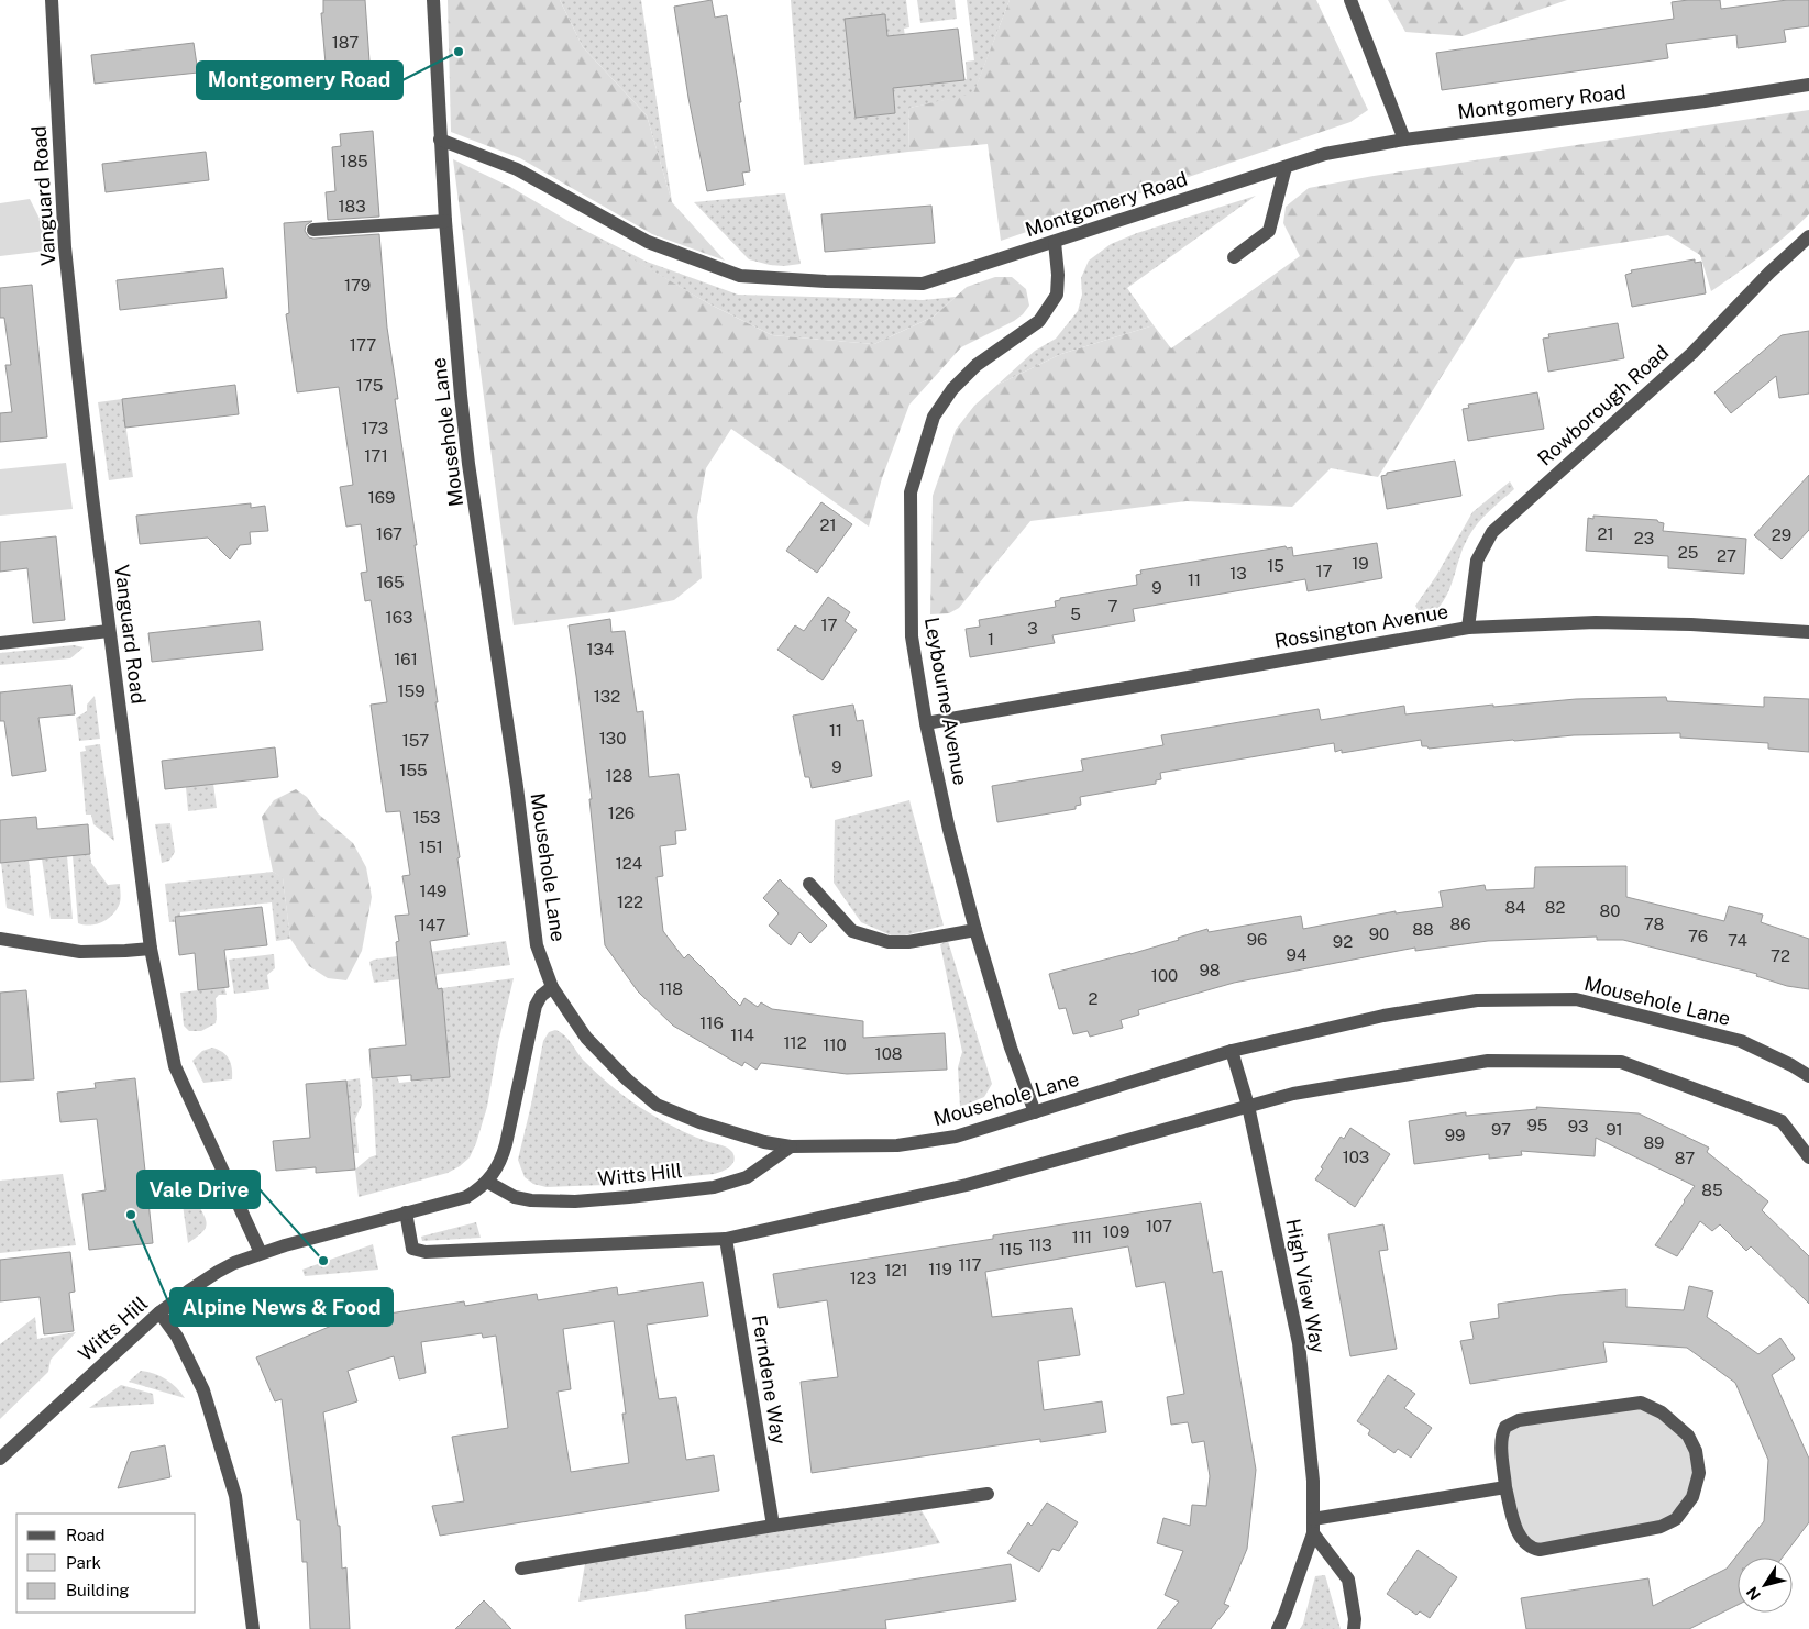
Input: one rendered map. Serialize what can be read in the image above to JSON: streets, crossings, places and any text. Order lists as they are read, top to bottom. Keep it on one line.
{"streets":{"street":["Montgomery Road","Vanguard Road","Rowborough Road","Mousehole Lane","Rossington Avenue","Leybourne Avenue","Witts Hill","High View Way","Ferndene Way"]},"crossings":[["Montgomery Road","Mousehole Lane"],["Montgomery Road","Leybourne Avenue"],["Vanguard Road","Witts Hill"],["Rowborough Road","Rossington Avenue"],["Mousehole Lane","Leybourne Avenue"],["Mousehole Lane","Witts Hill"],["Mousehole Lane","High View Way"],["Rossington Avenue","Leybourne Avenue"]],"places":["Montgomery Road","Alpine News & Food","Vale Drive"],"house_numbers":["187","185","183","179","177","175","173","171","169","21","167","21","29","23","25","27","19","15","17","13","11","165","9","7","5","163","17","3","1","134","161","159","132","11","130","157","9","155","128","126","153","151","124","149","122","84","82","80","86","78","147","88","90","76","96","74","92","94","72","98","100","118","2","116","114","112","110","108","95","93","97","91","99","89","103","87","85","107","109","111","113","115","117","119","121","123"],"legend":["Road","Park","Building"],"north":"bottom left"}
